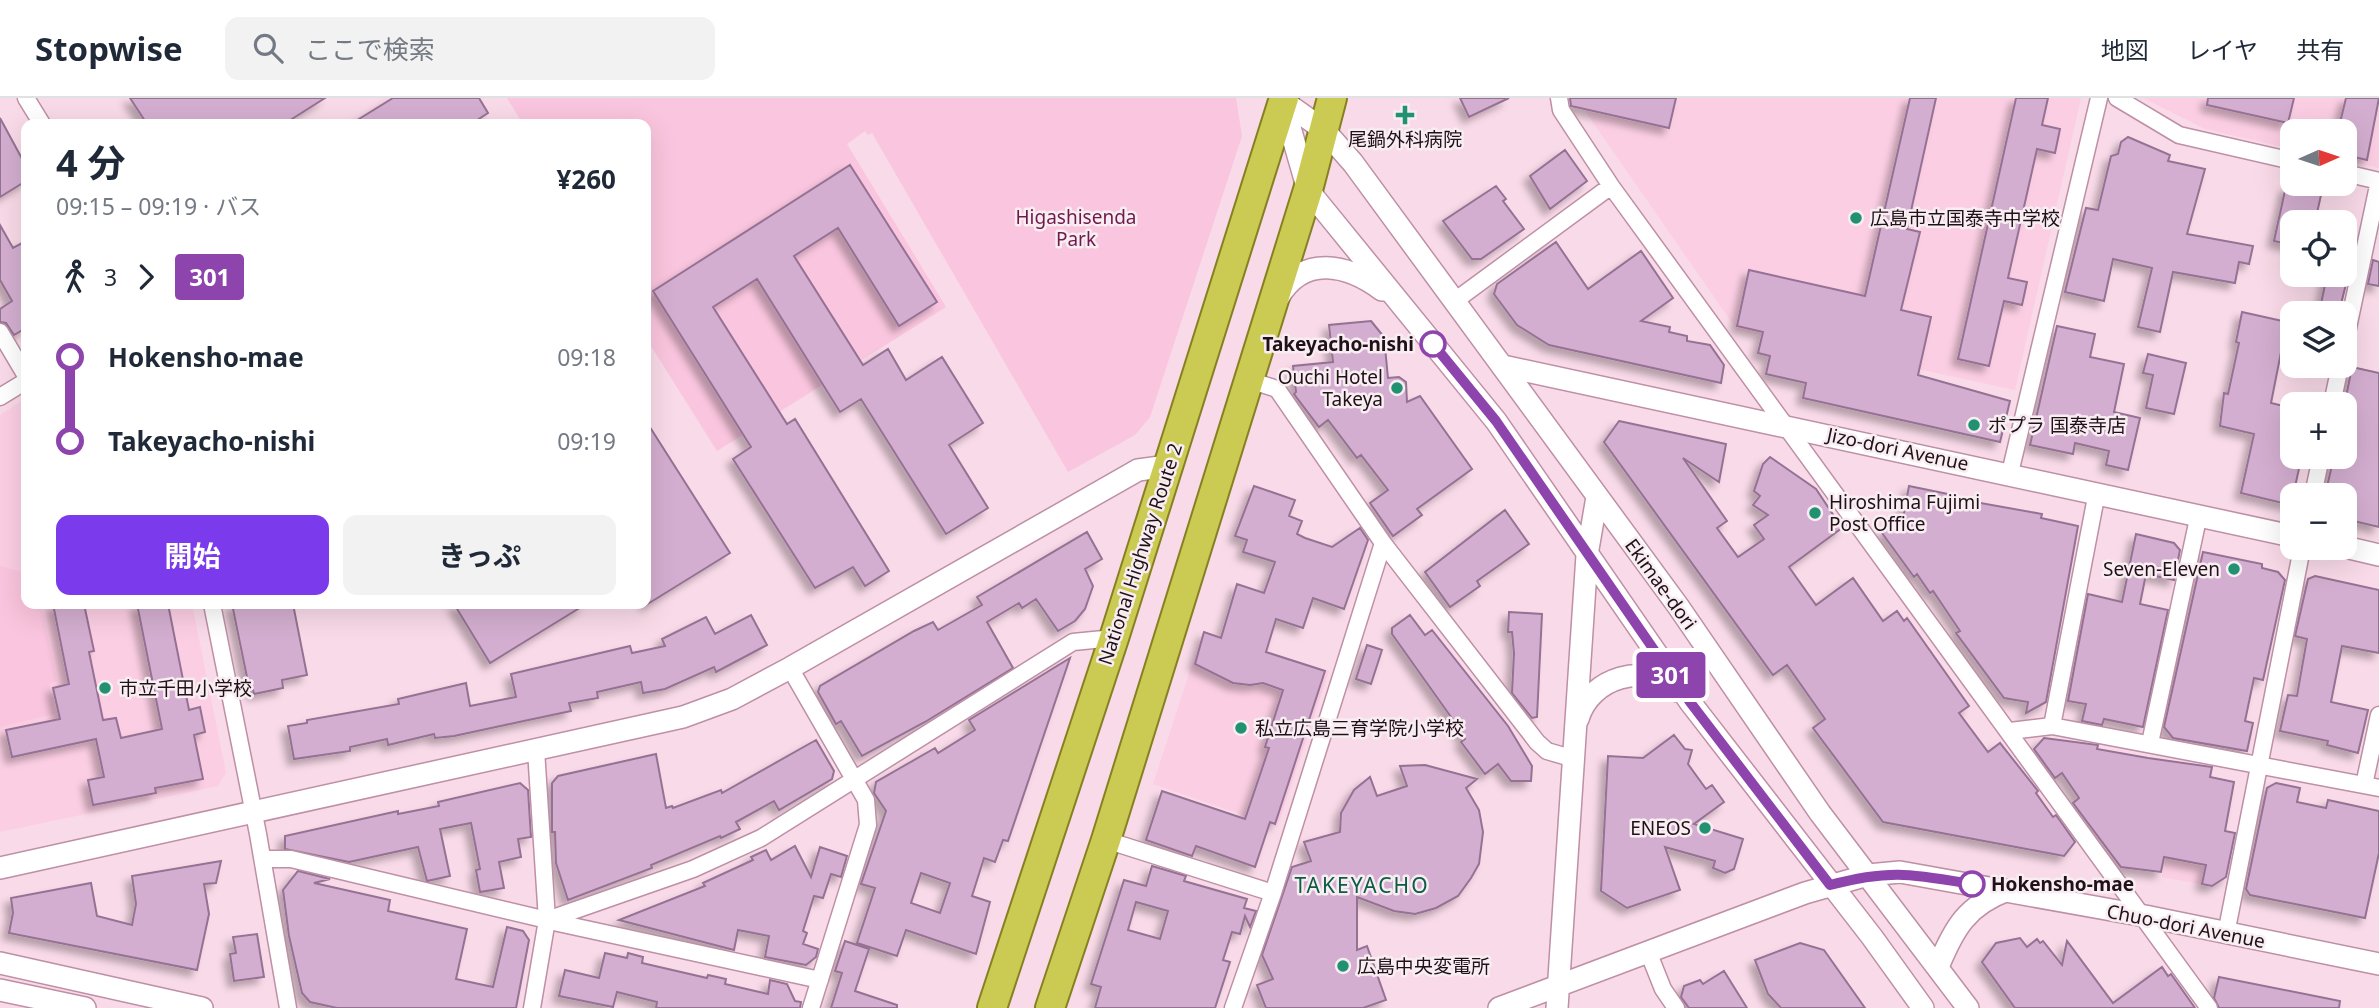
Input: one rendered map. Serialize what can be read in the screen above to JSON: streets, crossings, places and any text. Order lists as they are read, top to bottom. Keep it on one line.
{"streets":{"highway":["National Highway Route 2"],"street":["Jizo-dori Avenue","Ekimae-dori","Chuo-dori Avenue"]},"crossings":[["Jizo-dori Avenue","Ekimae-dori"],["National Highway Route 2","Ekimae-dori"],["Ekimae-dori","Chuo-dori Avenue"]],"districts":["TAKEYACHO"],"parks":["Higashisenda Park"],"places":{"health":["尾鍋外科病院"],"other":["広島市立国泰寺中学校","Takeyacho-nishi","Ouchi Hotel Takeya","ポプラ 国泰寺店","Hiroshima Fujimi Post Office","Seven-Eleven","市立千田小学校","私立広島三育学院小学校","ENEOS","Hokensho-mae","広島中央変電所"]},"lines":["bus line 301"],"north":"right","page":{"header":"Stopwise","search":"ここで検索","nav":["地図","レイヤ","共有"],"on_map":"301","map_buttons":["+","−"],"heading":["4 分","09:15 – 09:19 · バス","¥260"],"legs":["3","301"],"list":[{"name":"Hokensho-mae","value":"09:18"},{"name":"Takeyacho-nishi","value":"09:19"}],"buttons":["開始","きっぷ"]}}
